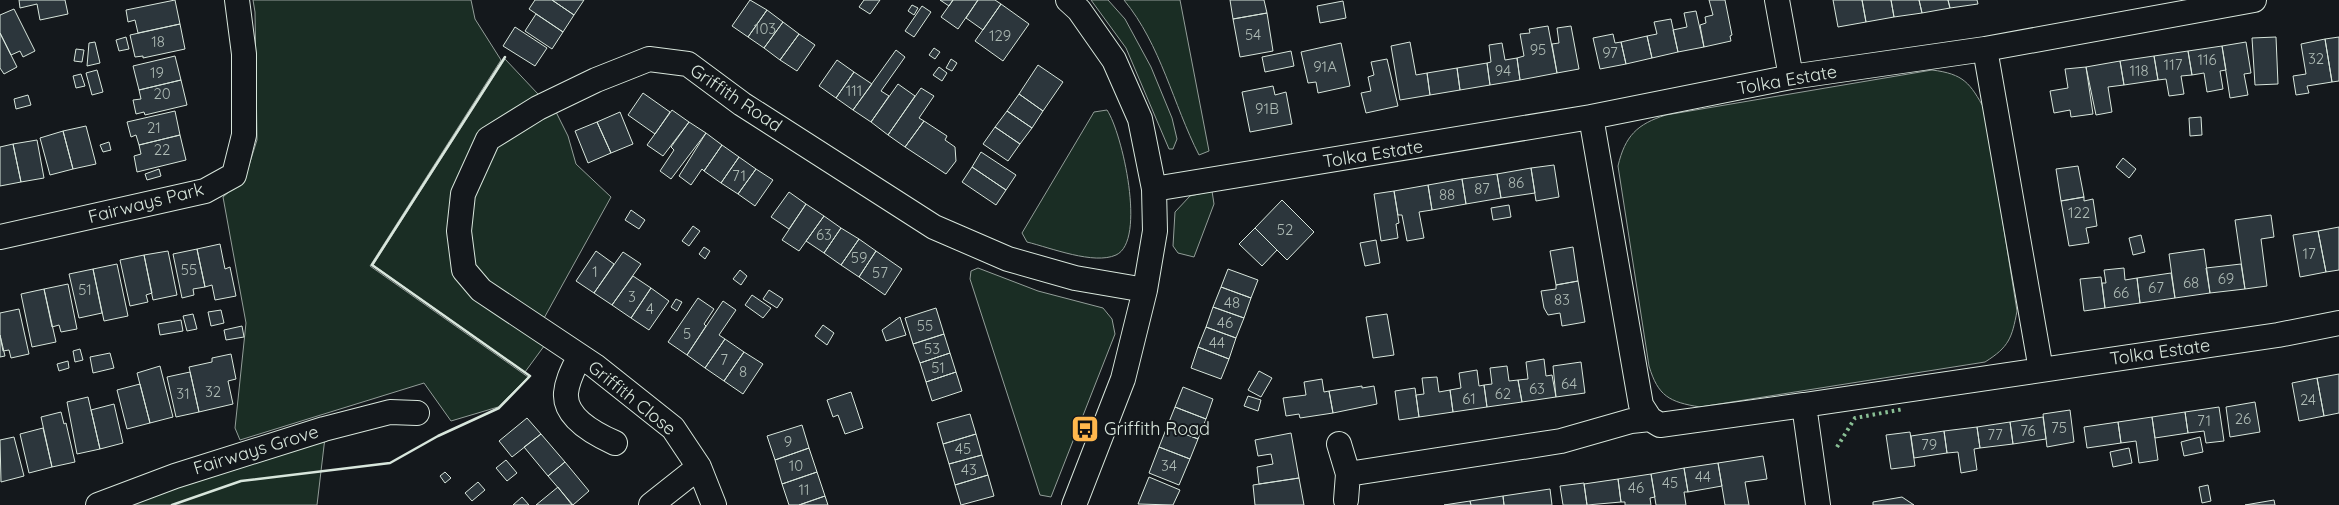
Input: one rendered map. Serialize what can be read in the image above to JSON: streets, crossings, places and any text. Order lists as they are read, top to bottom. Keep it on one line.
{"streets":{"street":["Tolka Estate","Griffith Road","Fairways Park","Griffith Close","Fairways Grove"]},"crossings":[["Griffith Road","Griffith Close"]],"places":{"bus stop":["Griffith Road"]},"house_numbers":["103","54","129","18","95","97","32","116","117","91A","94","118","19","111","20","91B","21","22","71","86","87","88","122","52","63","17","59","55","1","57","69","68","67","51","66","3","83","48","4","46","55","5","44","53","7","51","8","64","63","32","31","62","61","24","26","71","75","76","77","9","79","45","10","34","43","44","45","46","11"]}
